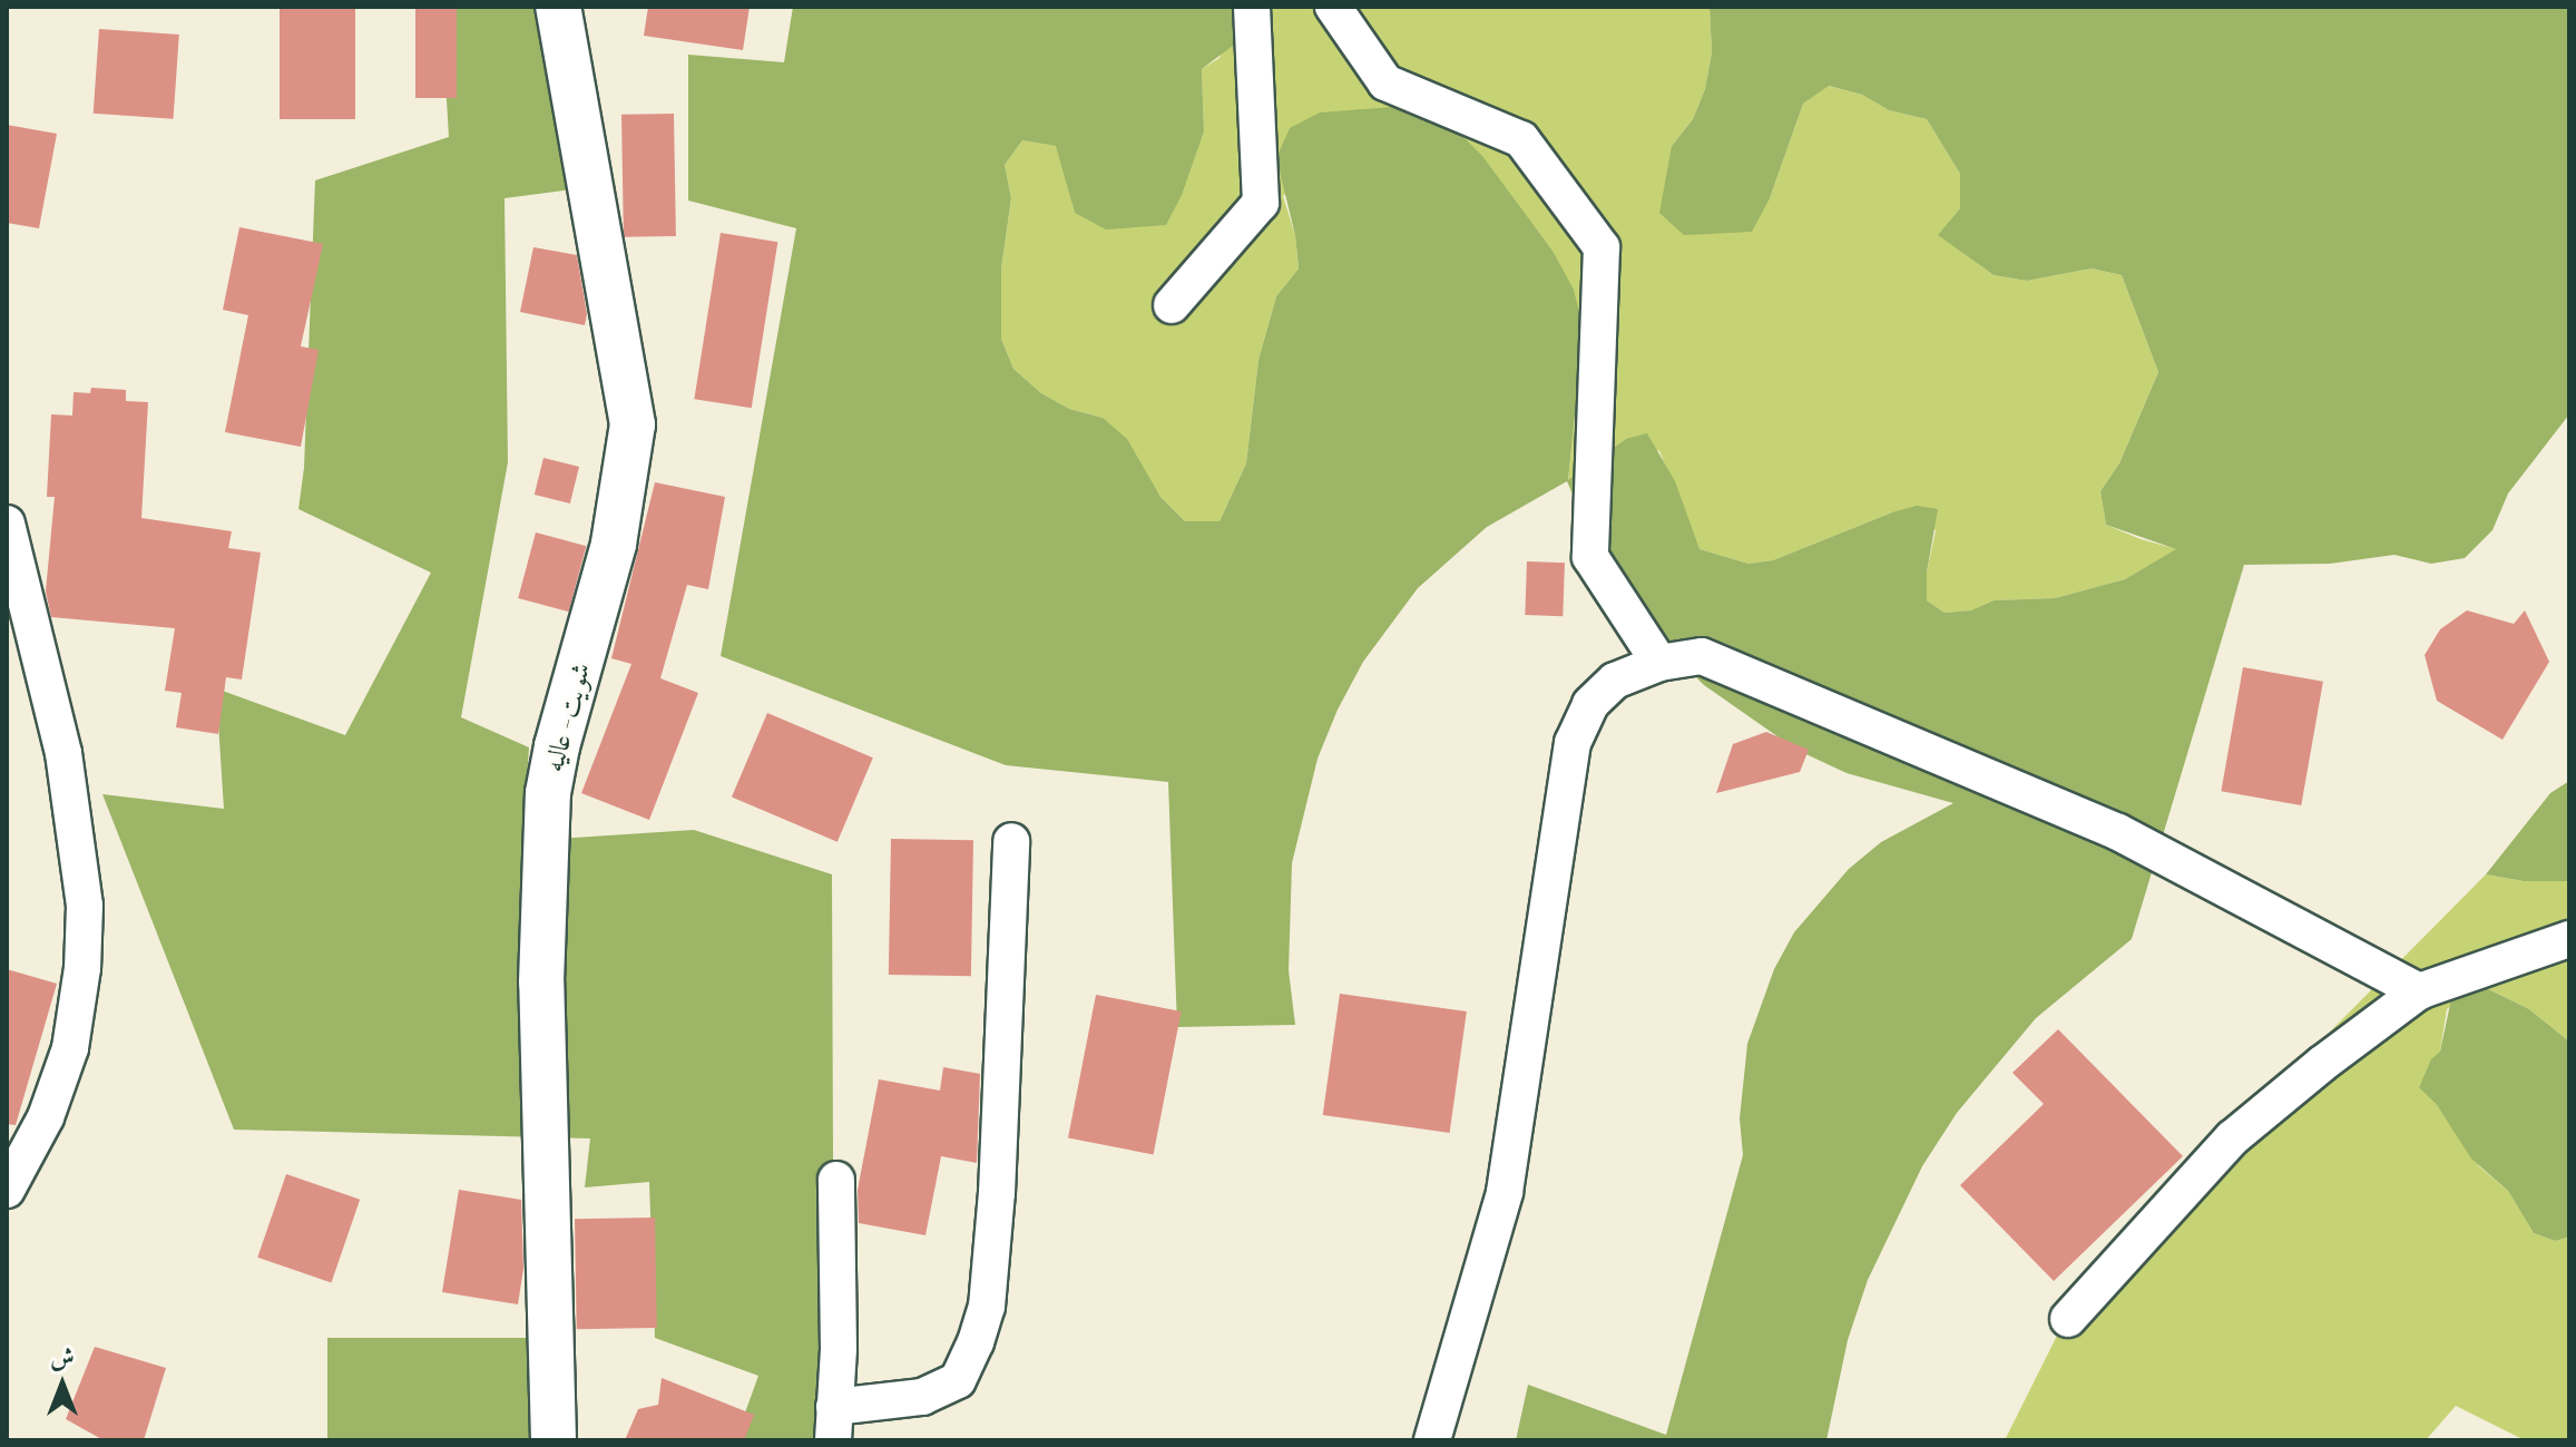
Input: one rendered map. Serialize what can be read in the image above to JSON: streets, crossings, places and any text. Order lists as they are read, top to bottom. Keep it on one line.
{"streets":{"street":["شويت - عاليه"]},"north":"top"}
